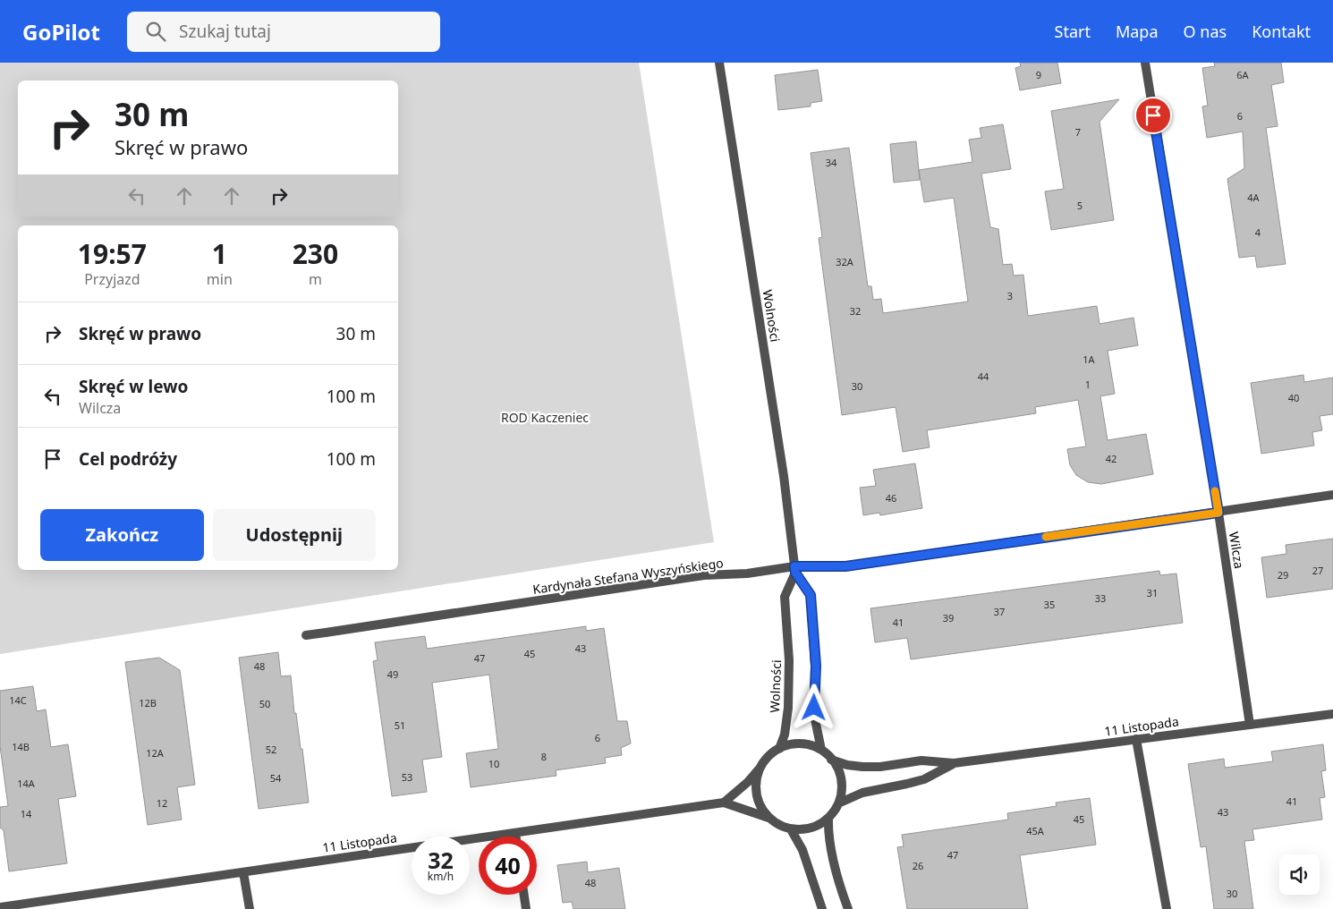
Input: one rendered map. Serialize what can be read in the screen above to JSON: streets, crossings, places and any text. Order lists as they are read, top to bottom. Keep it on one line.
{"streets":{"street":["Wolności","Wilcza","Kardynała Stefana Wyszyńskiego","11 Listopada"]},"crossings":[["Wolności","Kardynała Stefana Wyszyńskiego"],["Wolności","11 Listopada"],["Wilcza","Kardynała Stefana Wyszyńskiego"],["Wilcza","11 Listopada"]],"parks":["ROD Kaczeniec"],"house_numbers":["9","6A","6","7","34","4A","5","4","32A","3","32","1A","44","1","30","40","42","46","27","29","31","33","35","37","39","41","43","45","47","48","49","14C","12B","50","51","6","14B","52","12A","8","10","53","54","14A","41","12","43","14","45","45A","47","26","48","30"],"page":{"header":"GoPilot","search":"Szukaj tutaj","nav":["Start","Mapa","O nas","Kontakt"],"turn":["30 m","Skręć w prawo"],"eta":["19:57","Przyjazd","1","min","230","m"],"list":[{"name":"Skręć w prawo","value":"30 m"},{"name":"Skręć w lewo","note":"Wilcza","value":"100 m"},{"name":"Cel podróży","value":"100 m"}],"buttons":["Zakończ","Udostępnij"],"speed":"32 km/h","limit":"40"}}
